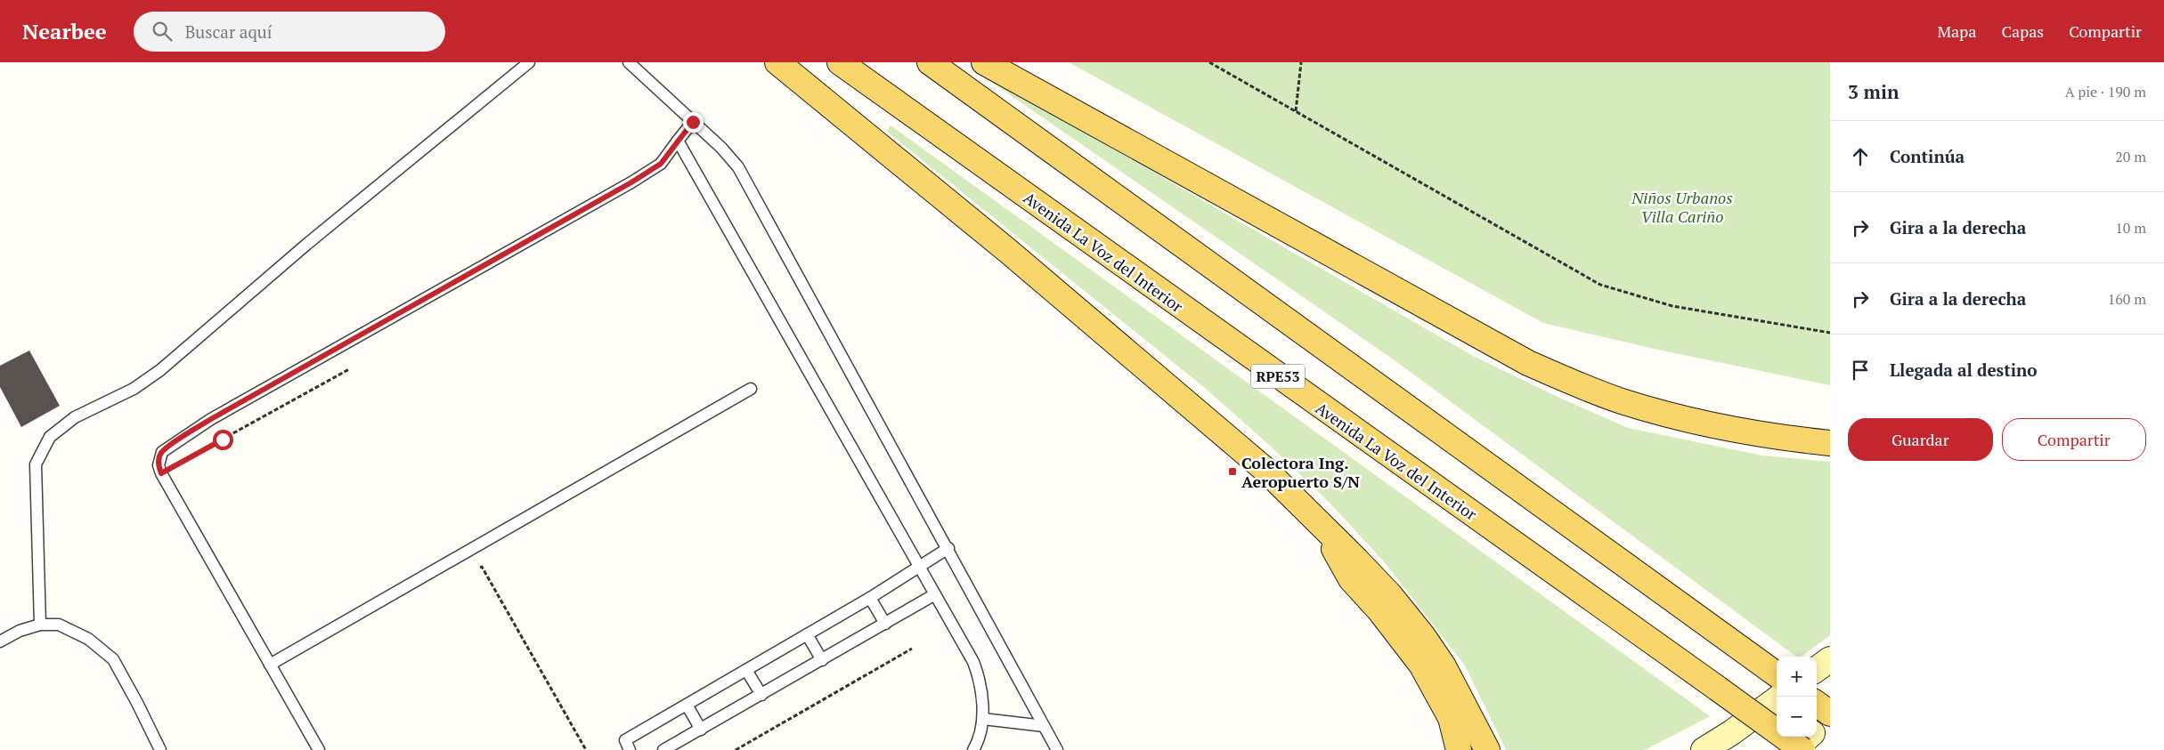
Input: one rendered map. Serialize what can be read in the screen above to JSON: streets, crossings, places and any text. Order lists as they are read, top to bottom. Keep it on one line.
{"streets":{"main road":["Avenida La Voz del Interior","RPE53"]},"parks":["Niños Urbanos Villa Cariño"],"places":{"transit":["Colectora Ing. Aeropuerto S/N"]},"page":{"header":"Nearbee","search":"Buscar aquí","nav":["Mapa","Capas","Compartir"],"heading":["3 min","A pie · 190 m"],"list":[["Continúa","20 m"],["Gira a la derecha","10 m"],["Gira a la derecha","160 m"],"Llegada al destino"],"buttons":["Guardar","Compartir"],"map_buttons":["+","−"]}}
